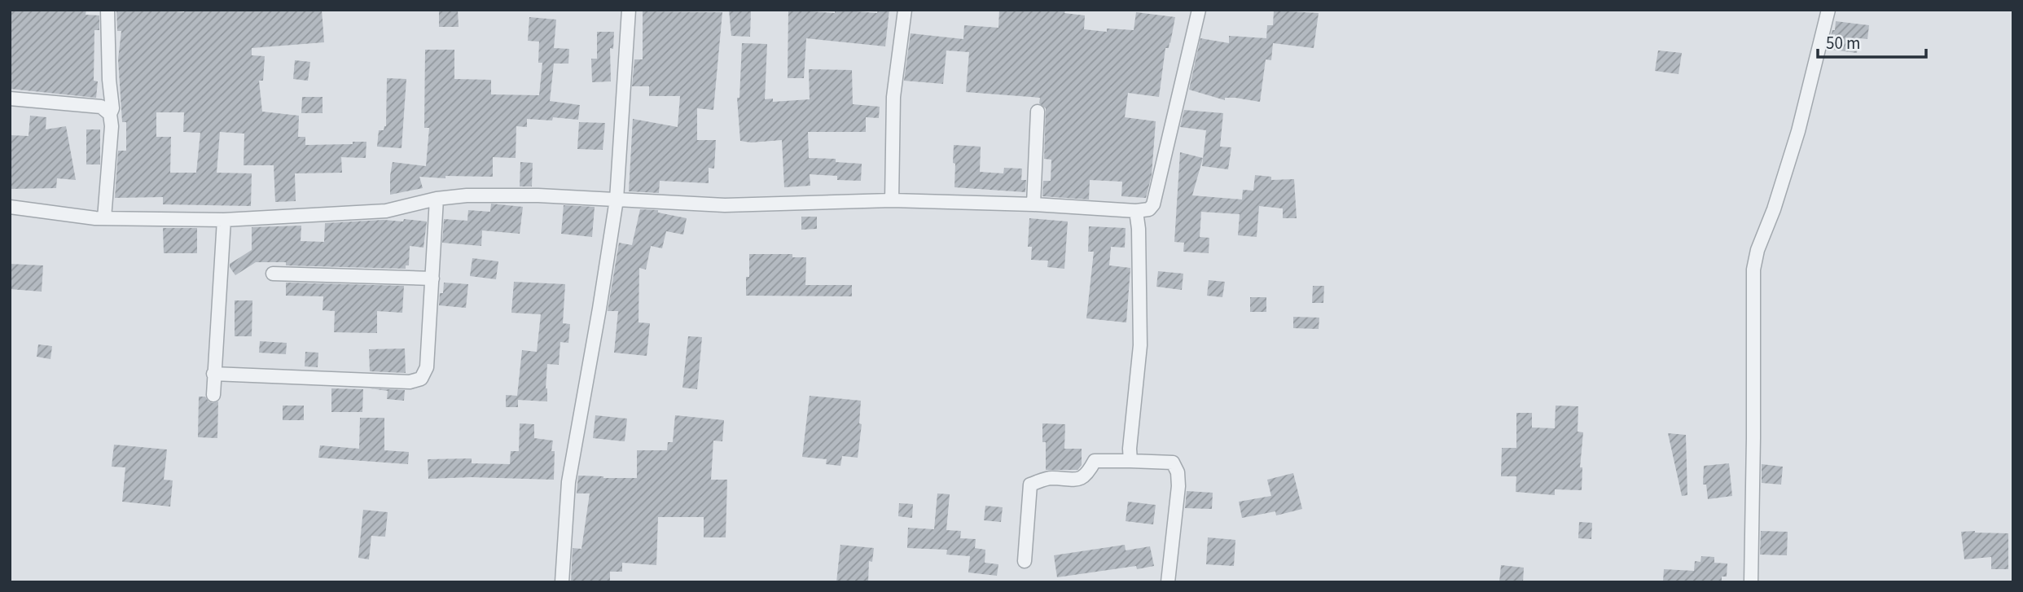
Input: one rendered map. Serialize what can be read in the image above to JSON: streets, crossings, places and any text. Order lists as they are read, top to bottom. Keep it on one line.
{"scale_bar":"50 m"}
